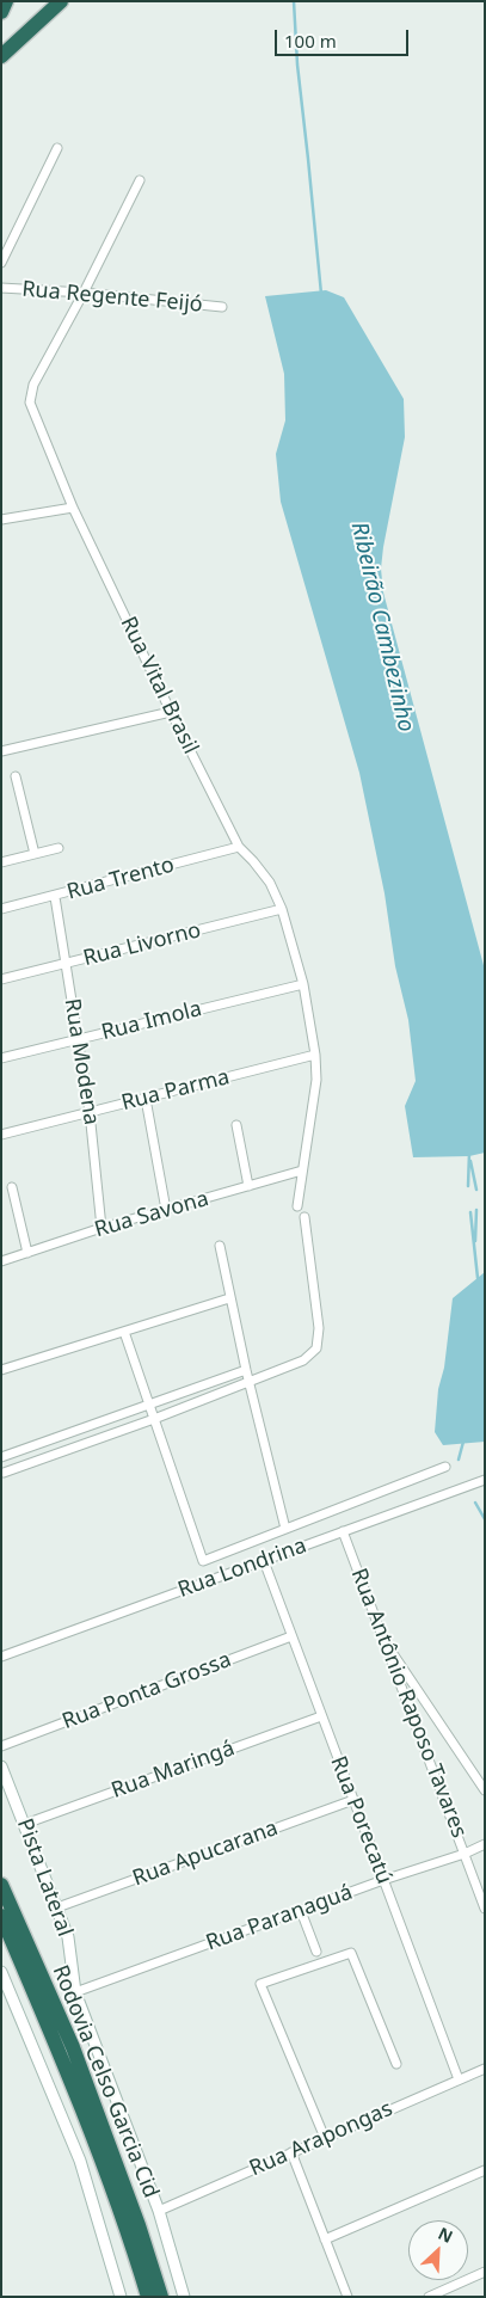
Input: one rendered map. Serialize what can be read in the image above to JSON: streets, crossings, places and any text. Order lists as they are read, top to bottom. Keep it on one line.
{"streets":{"highway":["Rodovia Celso Garcia Cid"],"street":["Rua Regente Feijó","Rua Vital Brasil","Rua Trento","Rua Livorno","Rua Imola","Rua Modena","Rua Parma","Rua Savona","Rua Londrina","Rua Ponta Grossa","Rua Antônio Raposo Tavares","Rua Maringá","Rua Porecatú","Rua Apucarana","Pista Lateral","Rua Paranaguá","Rua Arapongas"]},"crossings":[["Rua Regente Feijó","Rua Vital Brasil"],["Rua Vital Brasil","Rua Trento"],["Rua Vital Brasil","Rua Livorno"],["Rua Vital Brasil","Rua Imola"],["Rua Vital Brasil","Rua Parma"],["Rua Vital Brasil","Rua Savona"],["Rua Trento","Rua Modena"],["Rua Livorno","Rua Modena"],["Rua Imola","Rua Modena"],["Rua Modena","Rua Parma"],["Rua Modena","Rua Savona"],["Rua Londrina","Rua Antônio Raposo Tavares"],["Rua Londrina","Rua Porecatú"],["Rua Ponta Grossa","Rua Porecatú"],["Rua Antônio Raposo Tavares","Rua Paranaguá"],["Rua Maringá","Rua Porecatú"],["Rua Maringá","Pista Lateral"],["Rua Porecatú","Rua Apucarana"],["Rua Porecatú","Rua Paranaguá"],["Rua Porecatú","Rua Arapongas"],["Rua Apucarana","Pista Lateral"],["Pista Lateral","Rua Paranaguá"],["Pista Lateral","Rua Arapongas"]],"water":["Ribeirão Cambezinho"],"scale_bar":"100 m","north":"top right"}
